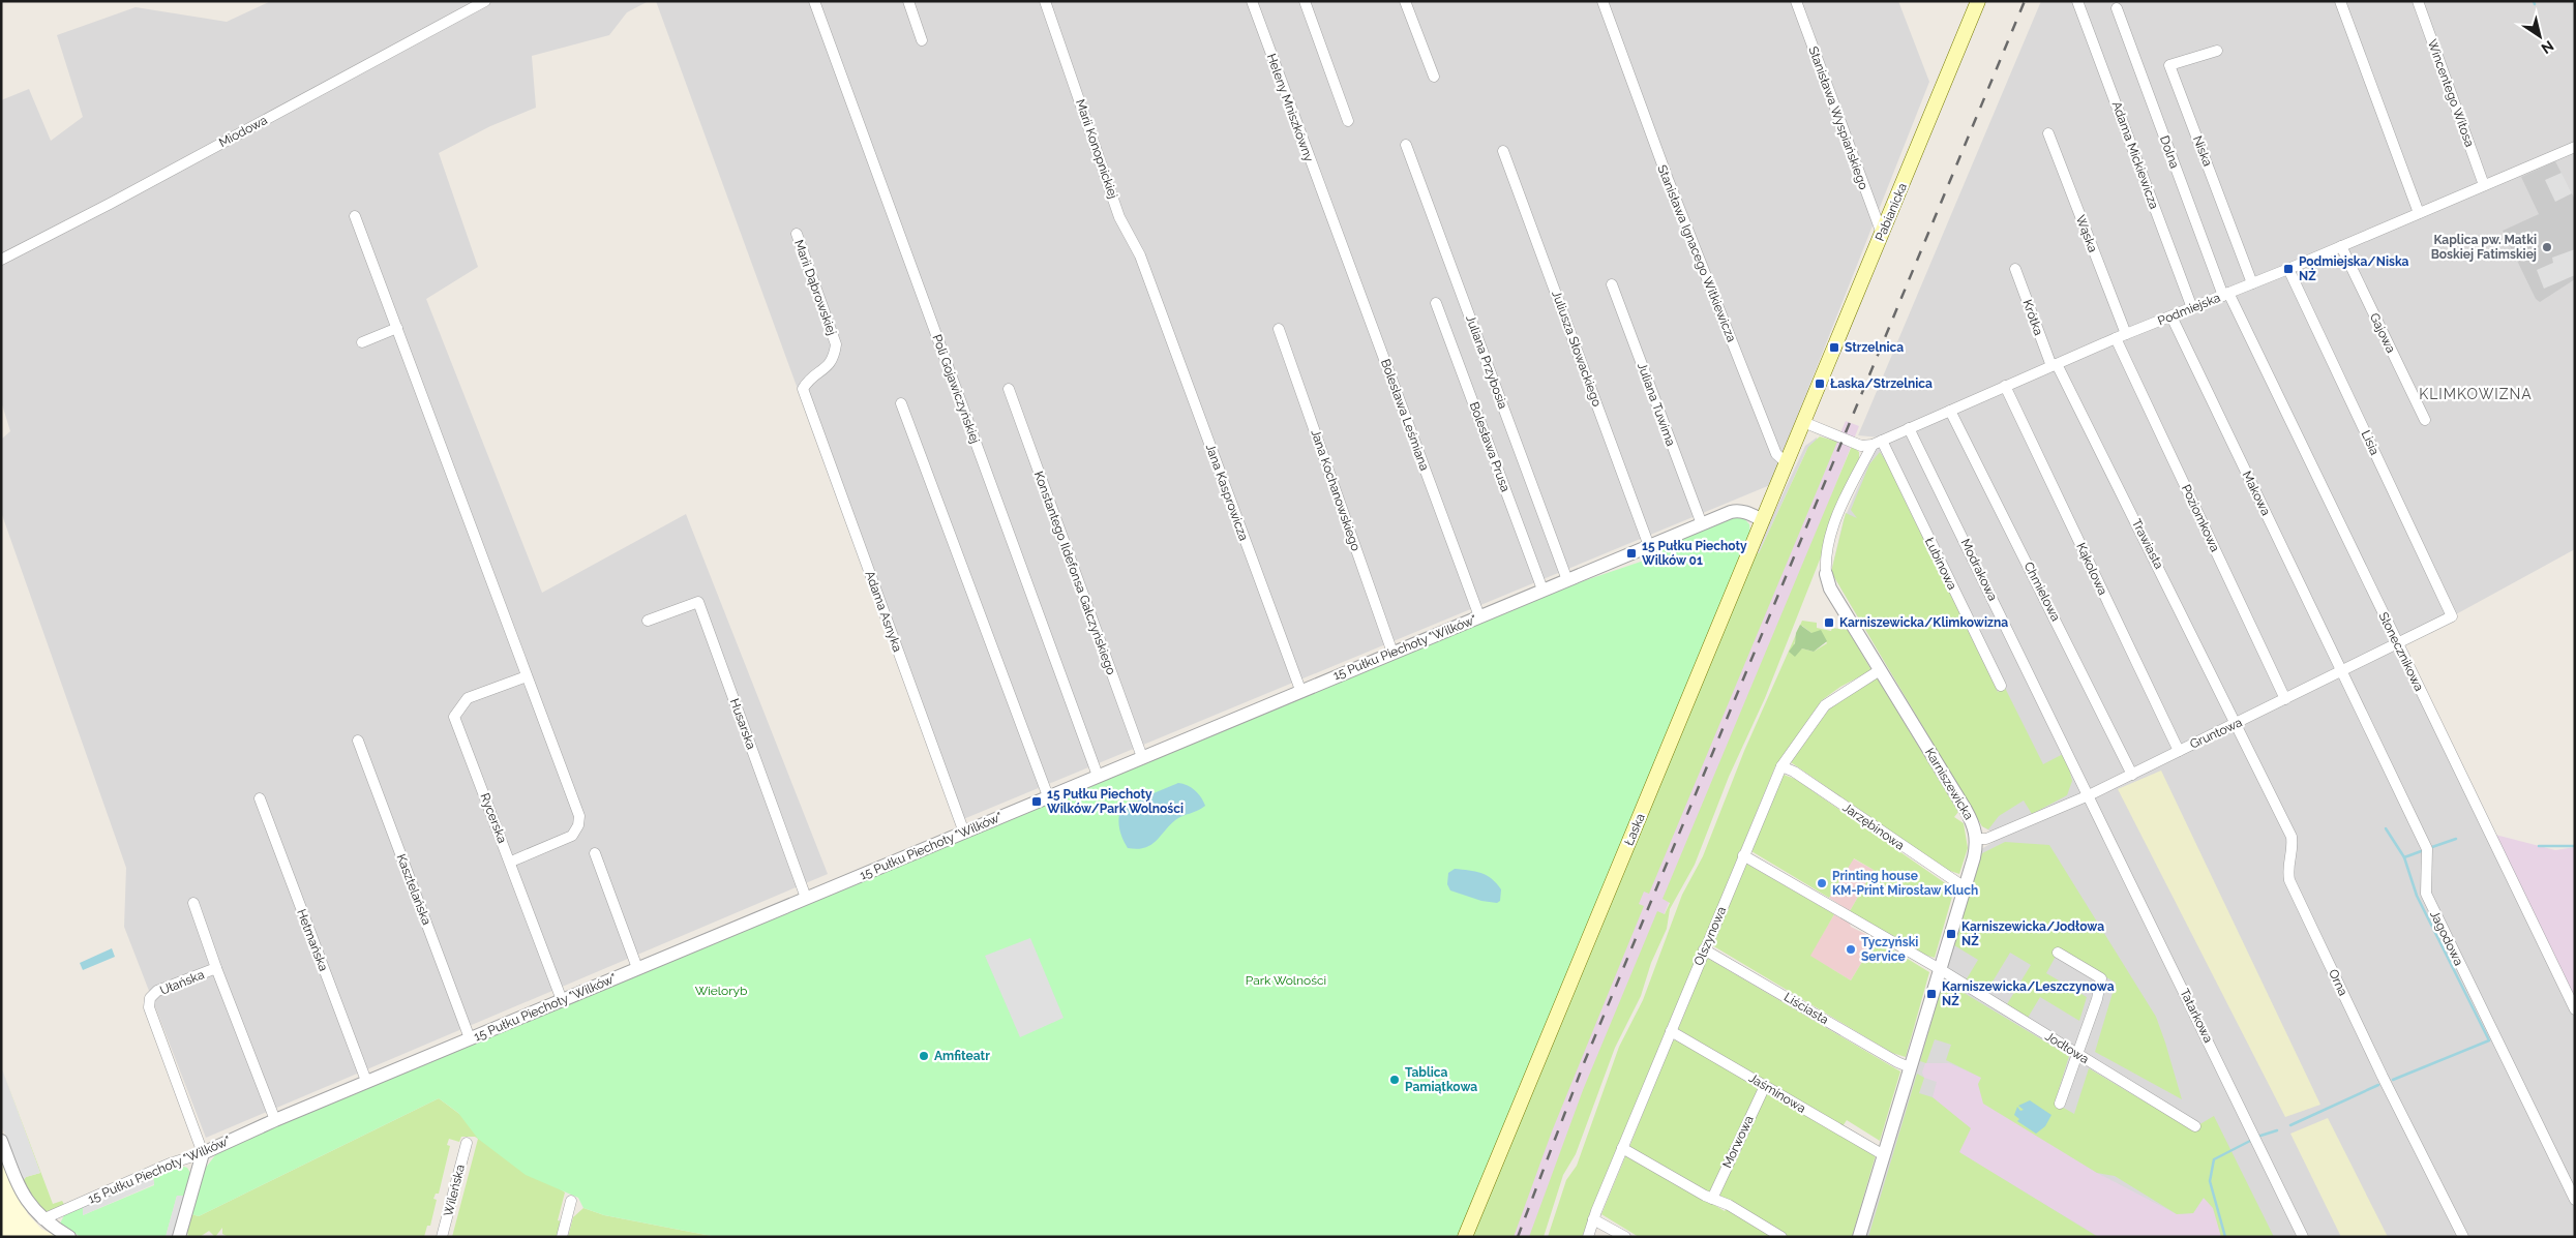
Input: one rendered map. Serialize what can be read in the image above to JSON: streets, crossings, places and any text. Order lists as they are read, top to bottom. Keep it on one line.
{"streets":{"main road":["Pabianicka","Łaska"],"street":["Wincentego Witosa","Heleny Mniszkówny","Stanisława Wyspiańskiego","Miodowa","Marii Konopnickiej","Niska","Dolna","Adama Mickiewicza","Wąska","Stanisława Ignacego Witkiewicza","Marii Dąbrowskiej","Podmiejska","Krótka","Gajowa","Juliusza Słowackiego","Juliana Przybosia","Poli Gojawiczyńskiej","Juliana Tuwima","Bolesława Leśmiana","Lisia","Bolesława Prusa","Jana Kochanowskiego","Jana Kasprowicza","Makowa","Poziomkowa","Trawiasta","Łubinowa","Kąkolowa","Modrakowa","Konstantego Ildefonsa Gałczyńskiego","Chmielowa","Adama Asnyka","15 Pułku Piechoty \"Wilków\"","Słonecznikowa","Husarska","Gruntowa","Karniszewicka","Rycerska","Jarzębinowa","Kasztelańska","Olszynowa","Jagodowa","Hetmańska","Ułańska","Orna","Liściasta","Tatarkowa","Jodłowa","Jaśminowa","Morwowa","Wileńska"]},"crossings":[["Wincentego Witosa","Podmiejska"],["Heleny Mniszkówny","Bolesława Leśmiana"],["Stanisława Wyspiańskiego","Pabianicka"],["Marii Konopnickiej","Jana Kasprowicza"],["Niska","Podmiejska"],["Dolna","Podmiejska"],["Dolna","Słonecznikowa"],["Adama Mickiewicza","Podmiejska"],["Pabianicka","Łaska"],["Wąska","Podmiejska"],["Stanisława Ignacego Witkiewicza","Łaska"],["Marii Dąbrowskiej","Adama Asnyka"],["Podmiejska","Krótka"],["Podmiejska","Gajowa"],["Podmiejska","Lisia"],["Podmiejska","Makowa"],["Podmiejska","Poziomkowa"],["Podmiejska","Trawiasta"],["Podmiejska","Łubinowa"],["Podmiejska","Kąkolowa"],["Podmiejska","Modrakowa"],["Podmiejska","Chmielowa"],["Podmiejska","Słonecznikowa"],["Podmiejska","Karniszewicka"],["Krótka","Trawiasta"],["Juliusza Słowackiego","15 Pułku Piechoty \"Wilków\""],["Juliana Przybosia","15 Pułku Piechoty \"Wilków\""],["Poli Gojawiczyńskiej","15 Pułku Piechoty \"Wilków\""],["Juliana Tuwima","15 Pułku Piechoty \"Wilków\""],["Bolesława Leśmiana","15 Pułku Piechoty \"Wilków\""],["Lisia","Gruntowa"],["Bolesława Prusa","15 Pułku Piechoty \"Wilków\""],["Jana Kochanowskiego","15 Pułku Piechoty \"Wilków\""],["Jana Kasprowicza","15 Pułku Piechoty \"Wilków\""],["Makowa","Gruntowa"],["Makowa","Jagodowa"],["Poziomkowa","Gruntowa"],["Trawiasta","Gruntowa"],["Trawiasta","Orna"],["Łubinowa","Karniszewicka"],["Kąkolowa","Gruntowa"],["Modrakowa","Gruntowa"],["Modrakowa","Tatarkowa"],["Konstantego Ildefonsa Gałczyńskiego","15 Pułku Piechoty \"Wilków\""],["Chmielowa","Gruntowa"],["Adama Asnyka","15 Pułku Piechoty \"Wilków\""],["15 Pułku Piechoty \"Wilków\"","Husarska"],["15 Pułku Piechoty \"Wilków\"","Rycerska"],["15 Pułku Piechoty \"Wilków\"","Łaska"],["15 Pułku Piechoty \"Wilków\"","Kasztelańska"],["15 Pułku Piechoty \"Wilków\"","Hetmańska"],["15 Pułku Piechoty \"Wilków\"","Ułańska"],["Słonecznikowa","Gruntowa"],["Gruntowa","Karniszewicka"],["Gruntowa","Jagodowa"],["Gruntowa","Orna"],["Gruntowa","Tatarkowa"],["Karniszewicka","Jarzębinowa"],["Karniszewicka","Olszynowa"],["Karniszewicka","Liściasta"],["Karniszewicka","Jodłowa"],["Karniszewicka","Jaśminowa"],["Jarzębinowa","Olszynowa"],["Olszynowa","Liściasta"],["Olszynowa","Jodłowa"],["Olszynowa","Jaśminowa"],["Jaśminowa","Morwowa"]],"districts":["KLIMKOWIZNA"],"parks":["Park Wolności","Wieloryb"],"places":{"other":["Kaplica pw. Matki Boskiej Fatimskiej","Printing house KM-Print Mirosław Kluch","Tyczyński Service","Amfiteatr","Tablica Pamiątkowa"],"transit":["Podmiejska/Niska NŻ","Strzelnica","Łaska/Strzelnica","15 Pułku Piechoty Wilków 01","Karniszewicka/Klimkowizna","15 Pułku Piechoty Wilków/Park Wolności","Karniszewicka/Jodłowa NŻ","Karniszewicka/Leszczynowa NŻ"]},"north":"bottom right"}
